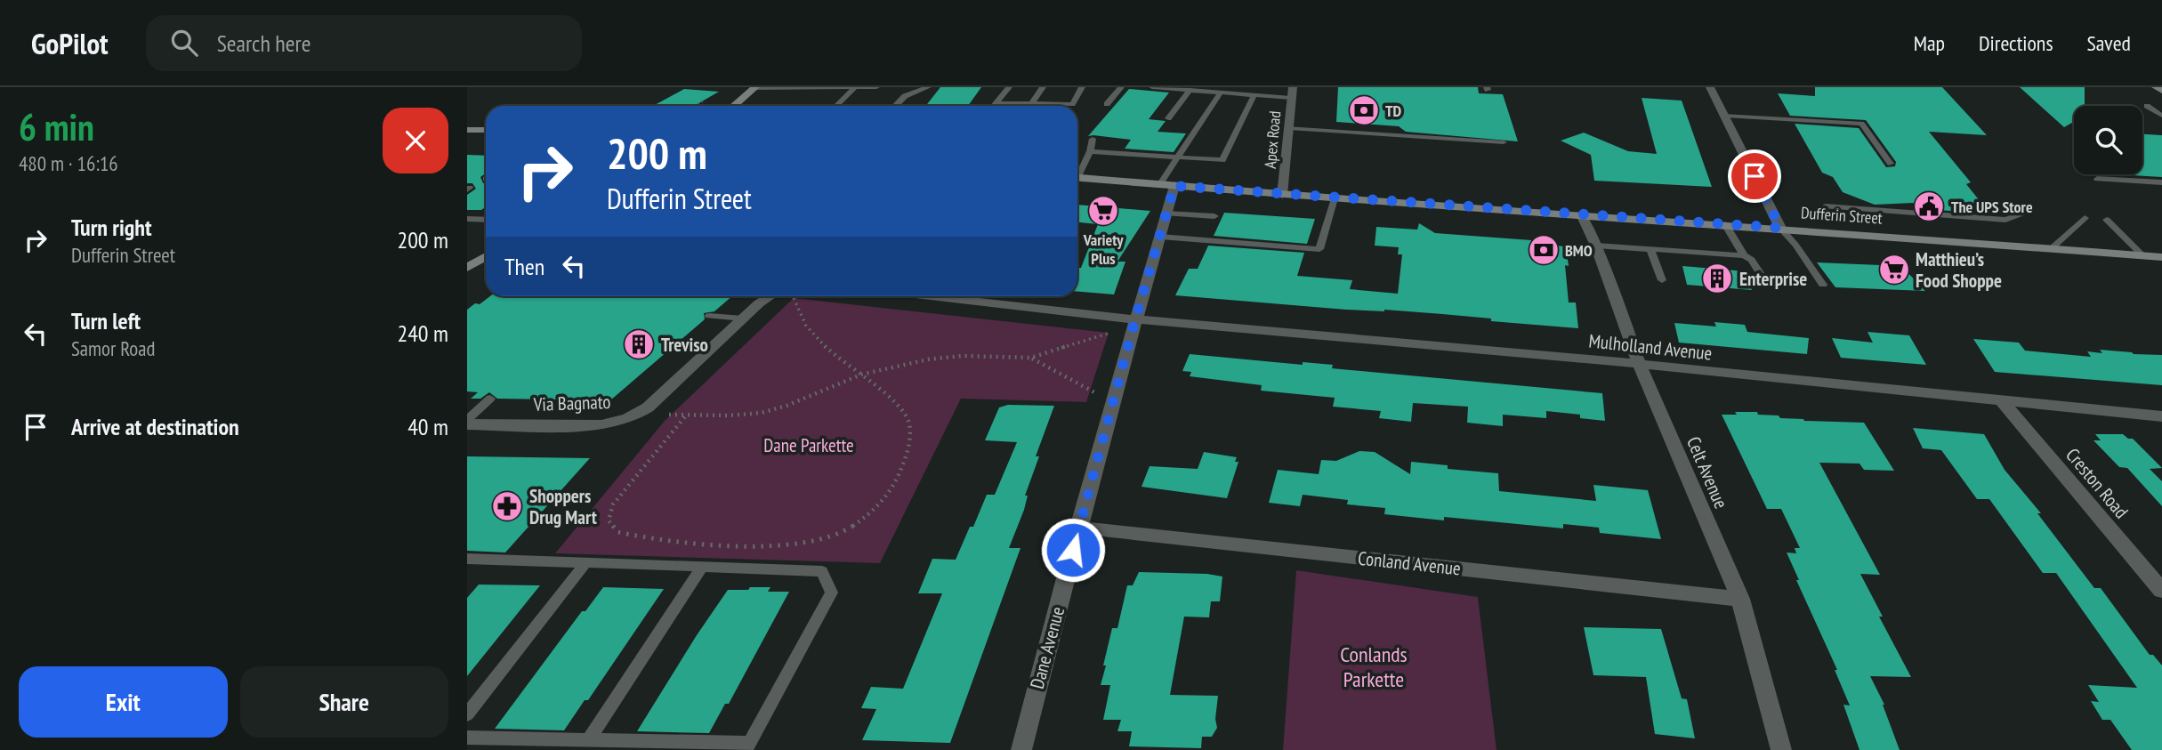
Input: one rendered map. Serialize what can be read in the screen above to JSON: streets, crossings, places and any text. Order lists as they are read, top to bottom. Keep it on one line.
{"streets":{"main road":["Dufferin Street"],"street":["Apex Road","Mulholland Avenue","Via Bagnato","Celt Avenue","Creston Road","Conland Avenue","Dane Avenue"]},"crossings":[["Apex Road","Dufferin Street"],["Dufferin Street","Celt Avenue"],["Dufferin Street","Dane Avenue"],["Mulholland Avenue","Celt Avenue"],["Mulholland Avenue","Creston Road"],["Mulholland Avenue","Dane Avenue"],["Celt Avenue","Conland Avenue"],["Conland Avenue","Dane Avenue"]],"parks":["Dane Parkette","Conlands Parkette"],"places":{"bank":["TD","BMO"],"public building":["The UPS Store"],"supermarket":["Variety Plus","Matthieu’s Food Shoppe"],"building":["Enterprise","Treviso"],"pharmacy":["Shoppers Drug Mart"]},"page":{"header":"GoPilot","search":"Search here","nav":["Map","Directions","Saved"],"heading":["6 min","480 m · 16:16"],"turn":["200 m","Dufferin Street"],"list":[{"name":"Turn right","note":"Dufferin Street","value":"200 m"},{"name":"Turn left","note":"Samor Road","value":"240 m"},{"name":"Arrive at destination","value":"40 m"}],"then":"Then","buttons":["Exit","Share"]}}
